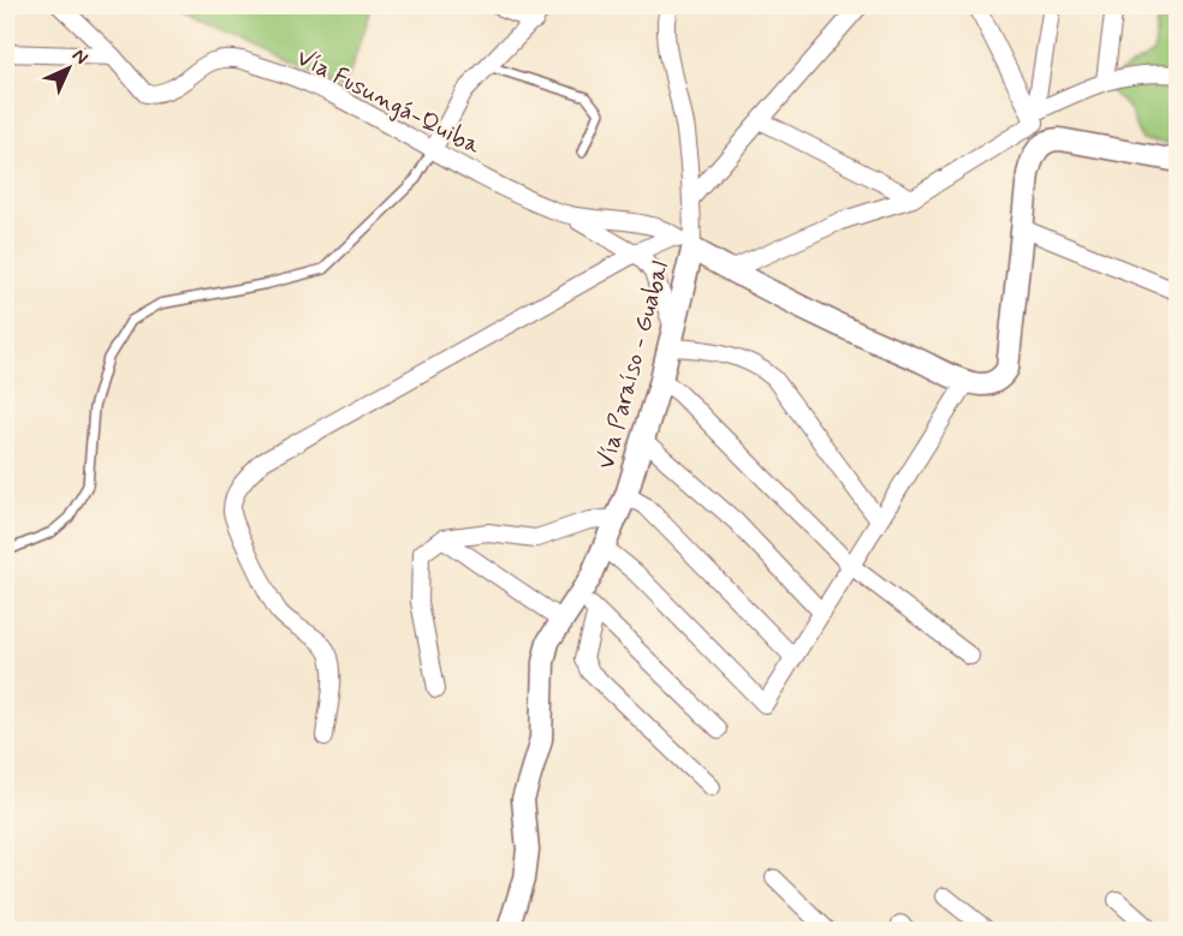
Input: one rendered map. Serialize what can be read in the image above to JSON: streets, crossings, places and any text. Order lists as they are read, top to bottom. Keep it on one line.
{"streets":{"street":["Vía Fusungá-Quiba","Vía Paraíso - Guabal"]},"north":"top right"}
